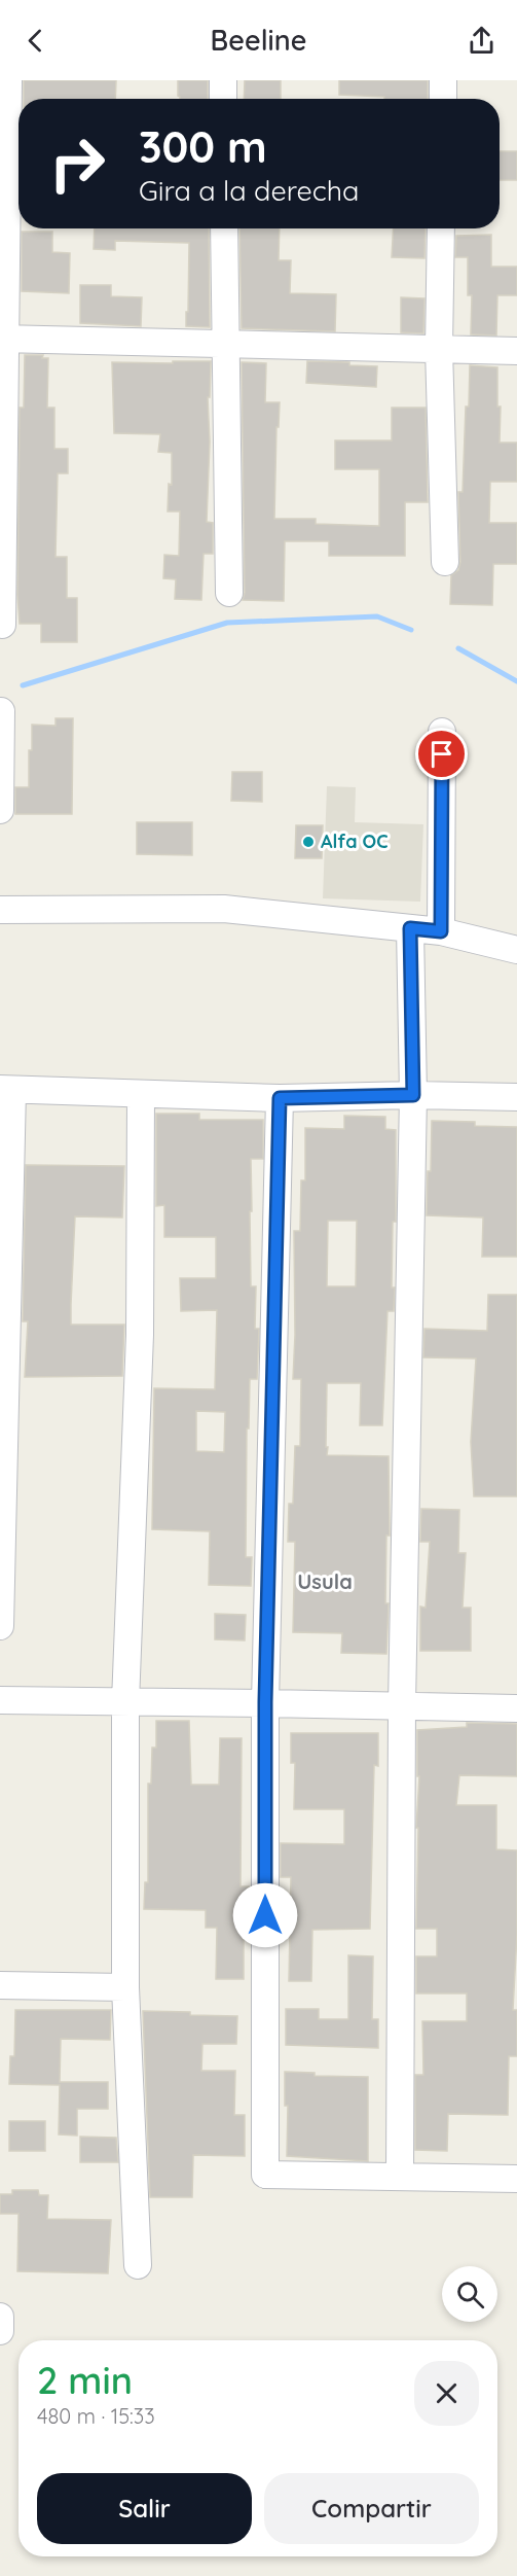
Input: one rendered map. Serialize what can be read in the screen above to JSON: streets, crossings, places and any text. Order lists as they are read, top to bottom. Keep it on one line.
{"districts":["Usula"],"places":["Alfa OC"],"page":{"header":"Beeline","turn":["300 m","Gira a la derecha"],"heading":["2 min","480 m · 15:33"],"buttons":["Salir","Compartir"]}}
